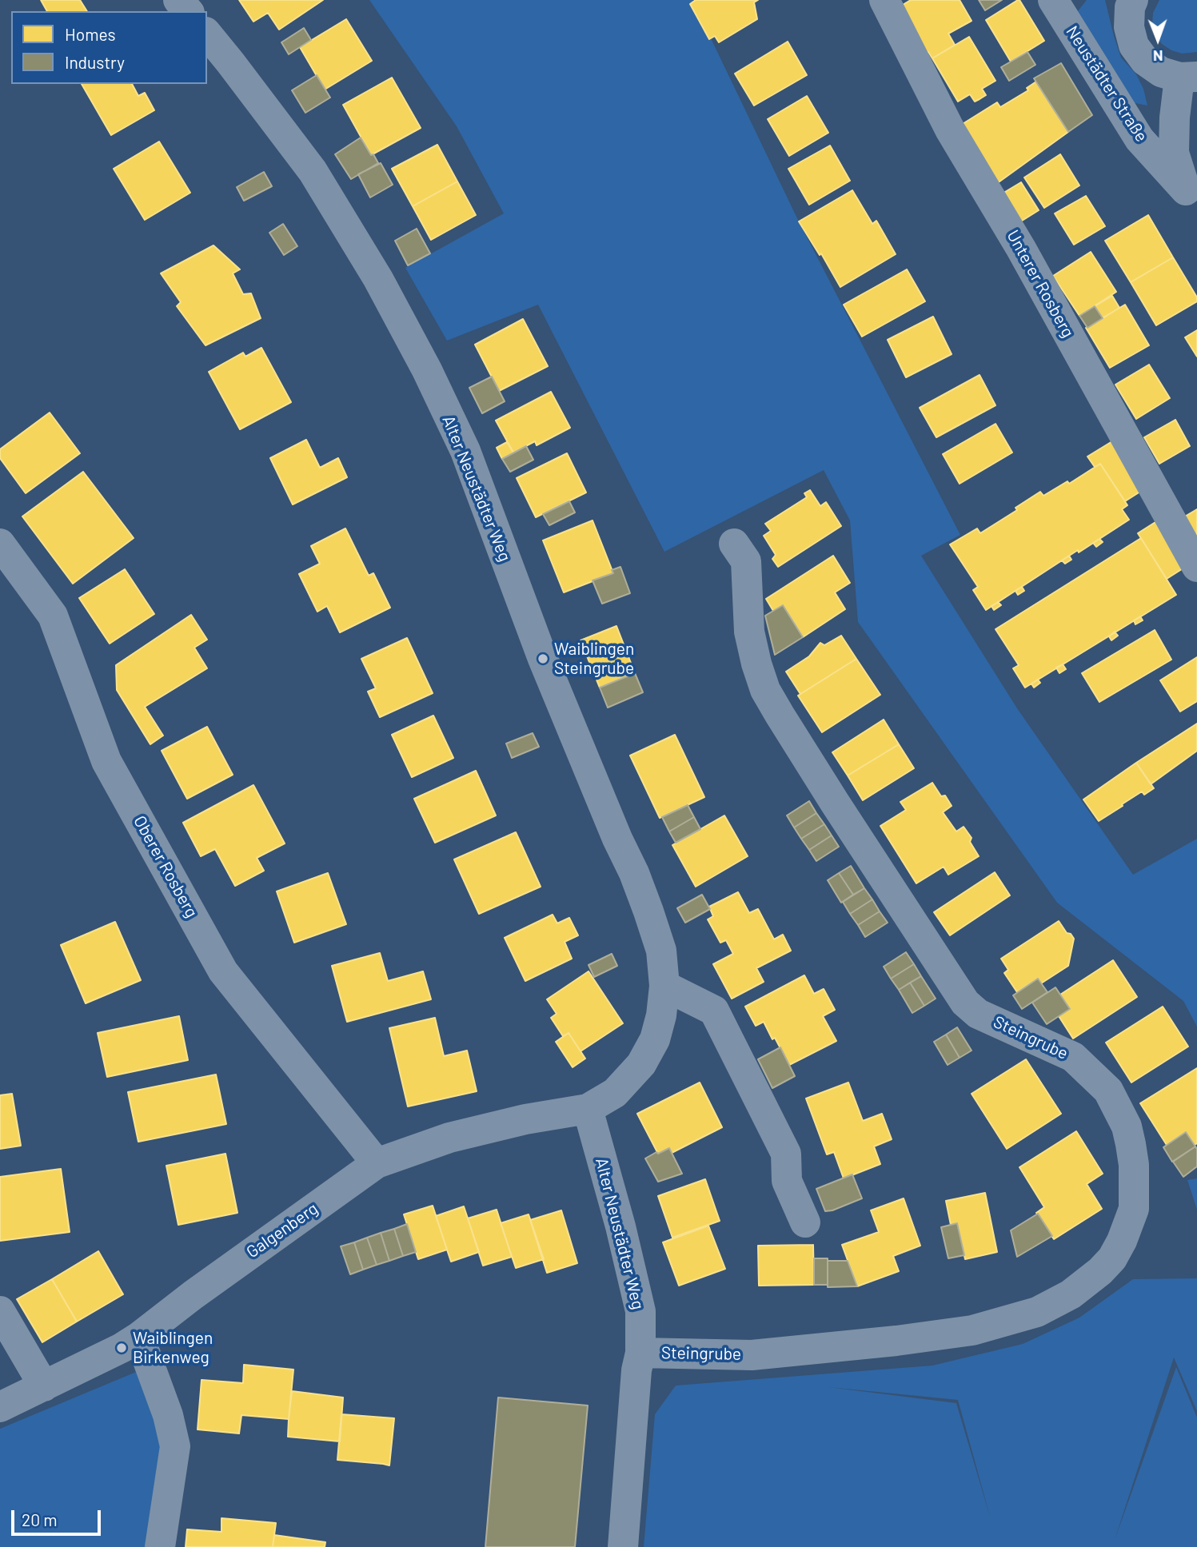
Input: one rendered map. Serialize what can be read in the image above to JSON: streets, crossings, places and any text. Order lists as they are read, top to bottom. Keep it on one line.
{"streets":{"street":["Neustädter Straße","Unterer Rosberg","Alter Neustädter Weg","Oberer Rosberg","Steingrube","Galgenberg"]},"crossings":[["Alter Neustädter Weg","Steingrube"],["Alter Neustädter Weg","Galgenberg"],["Oberer Rosberg","Galgenberg"]],"places":["Waiblingen Steingrube","Waiblingen Birkenweg"],"legend":["Homes","Industry"],"scale_bar":"20 m","north":"bottom"}
